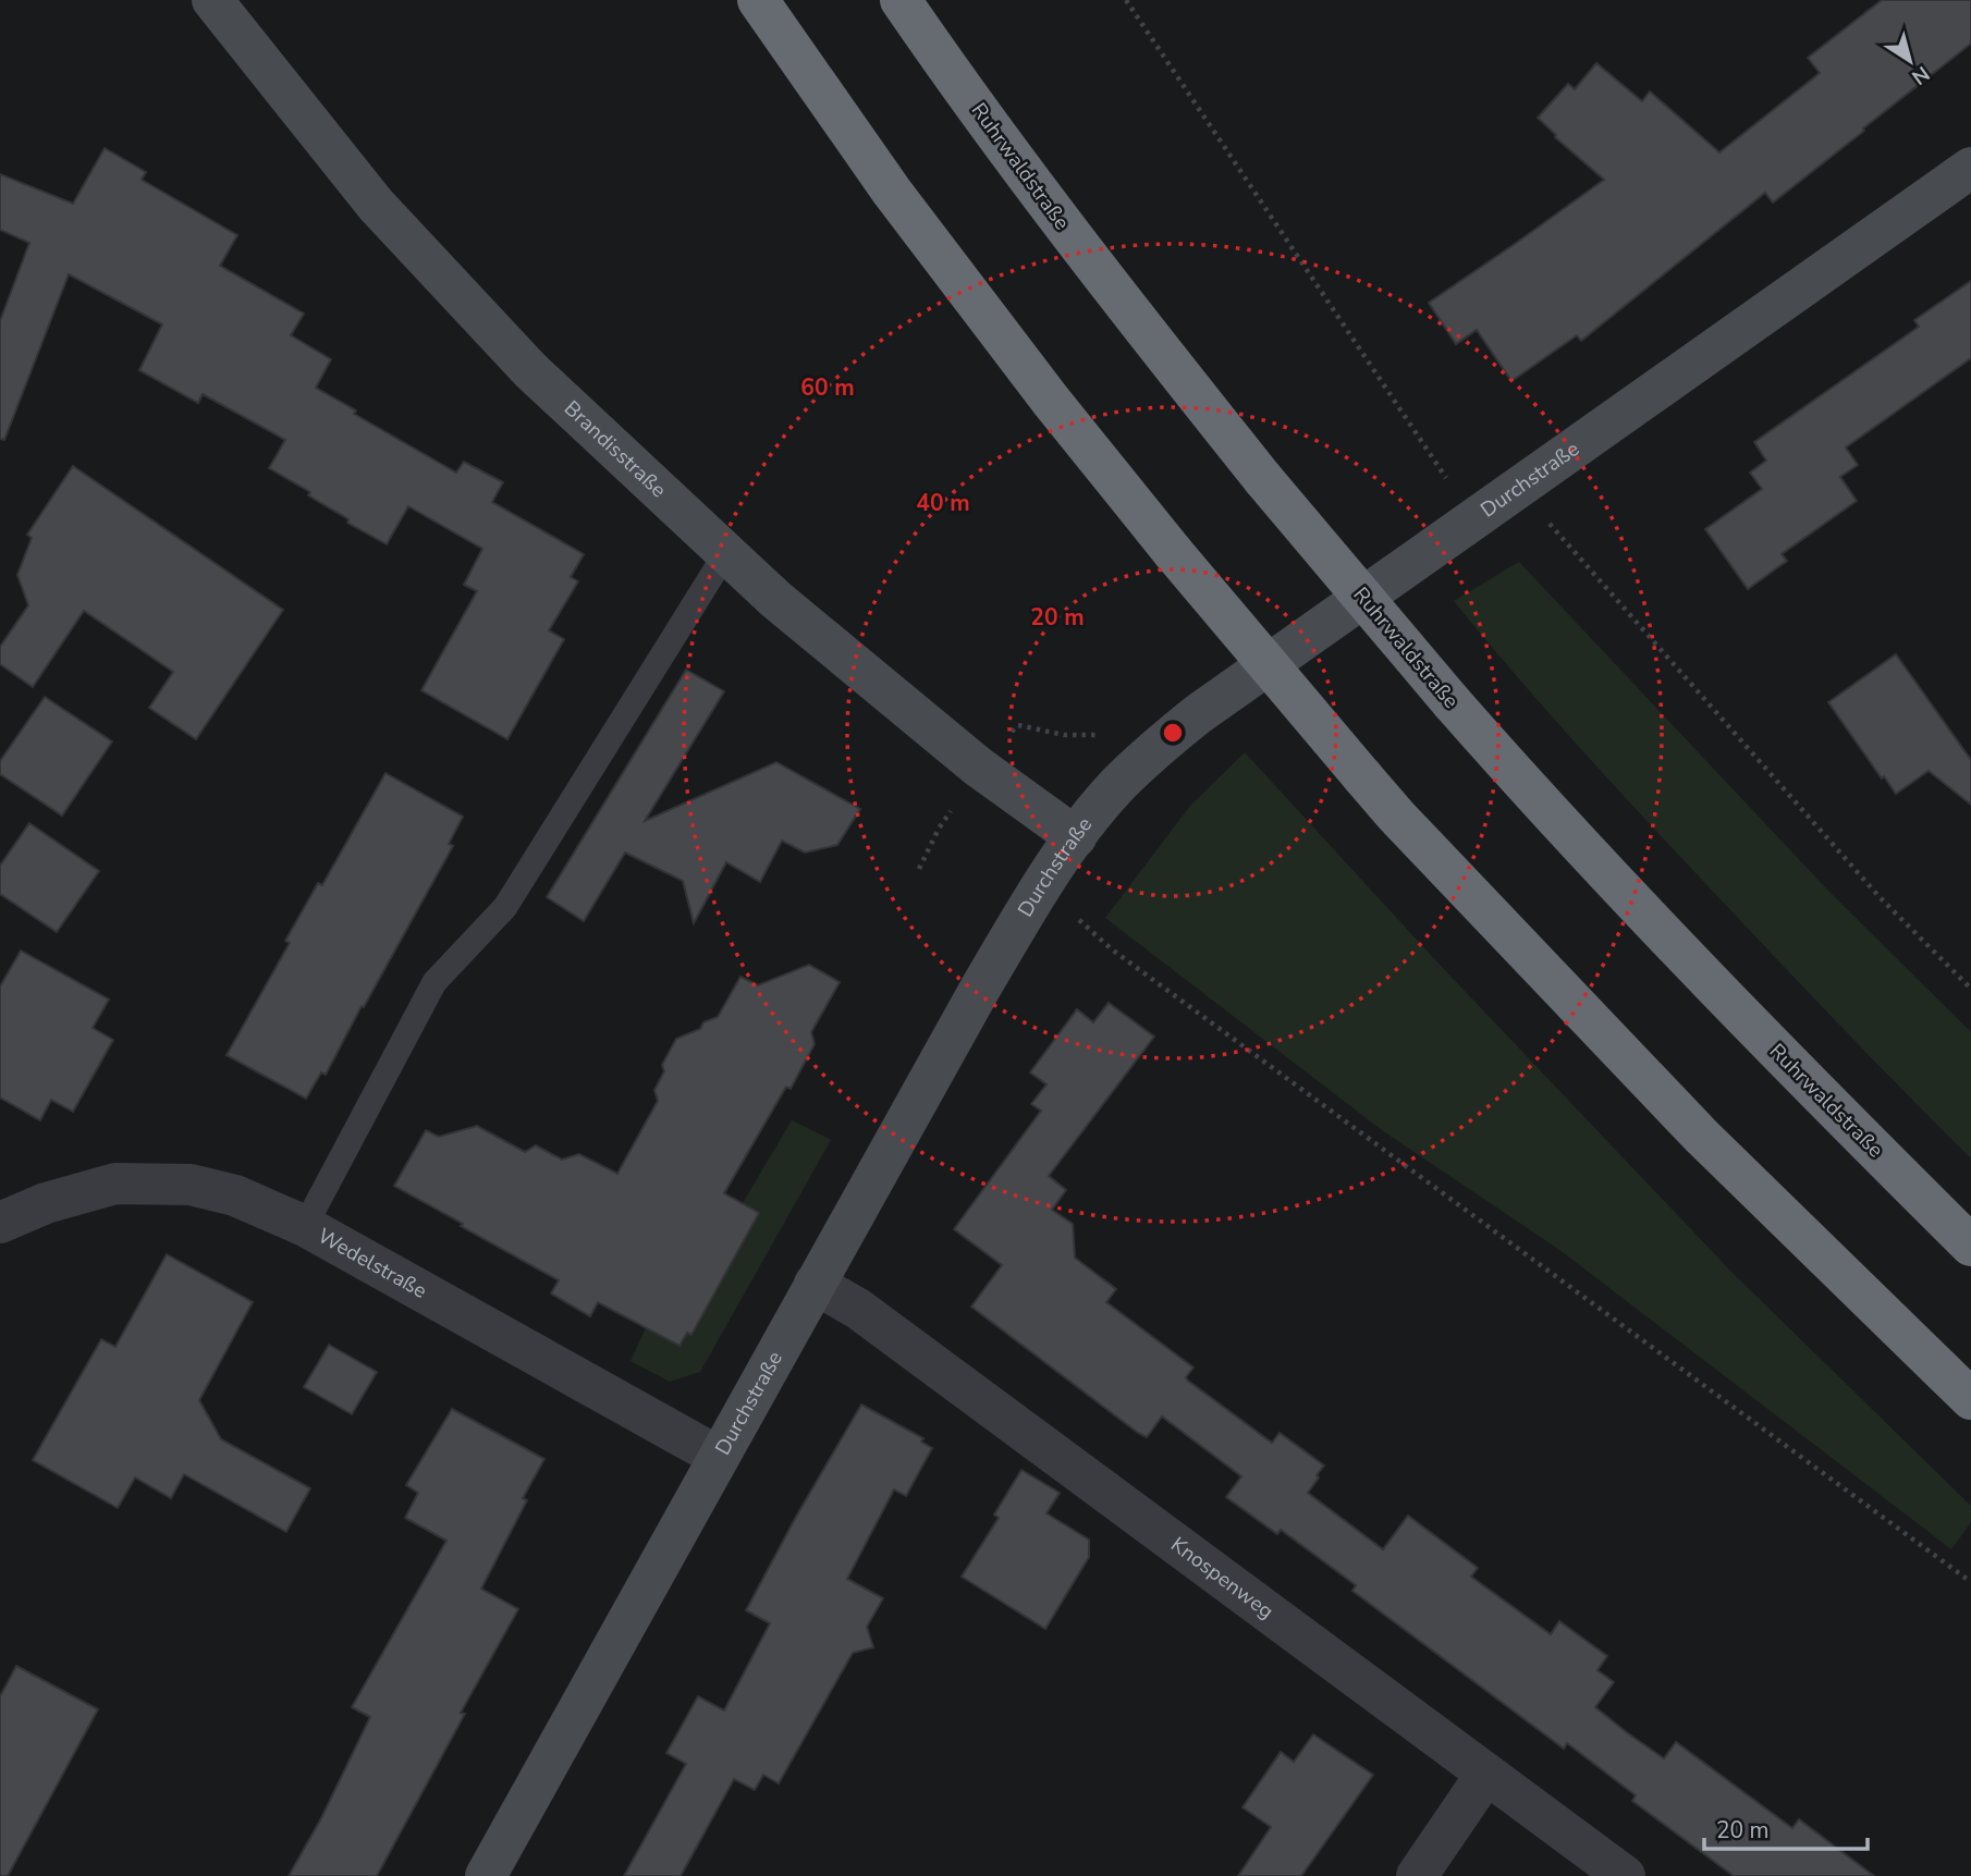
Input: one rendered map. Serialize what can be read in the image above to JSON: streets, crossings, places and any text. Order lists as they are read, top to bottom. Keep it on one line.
{"streets":{"highway":["Ruhrwaldstraße"],"street":["Brandisstraße","Durchstraße","Wedelstraße","Knospenweg"]},"crossings":[["Brandisstraße","Durchstraße"],["Durchstraße","Wedelstraße"],["Durchstraße","Knospenweg"]],"scale_bar":"20 m","north":"bottom right","rings":["60 m","40 m","20 m"]}
